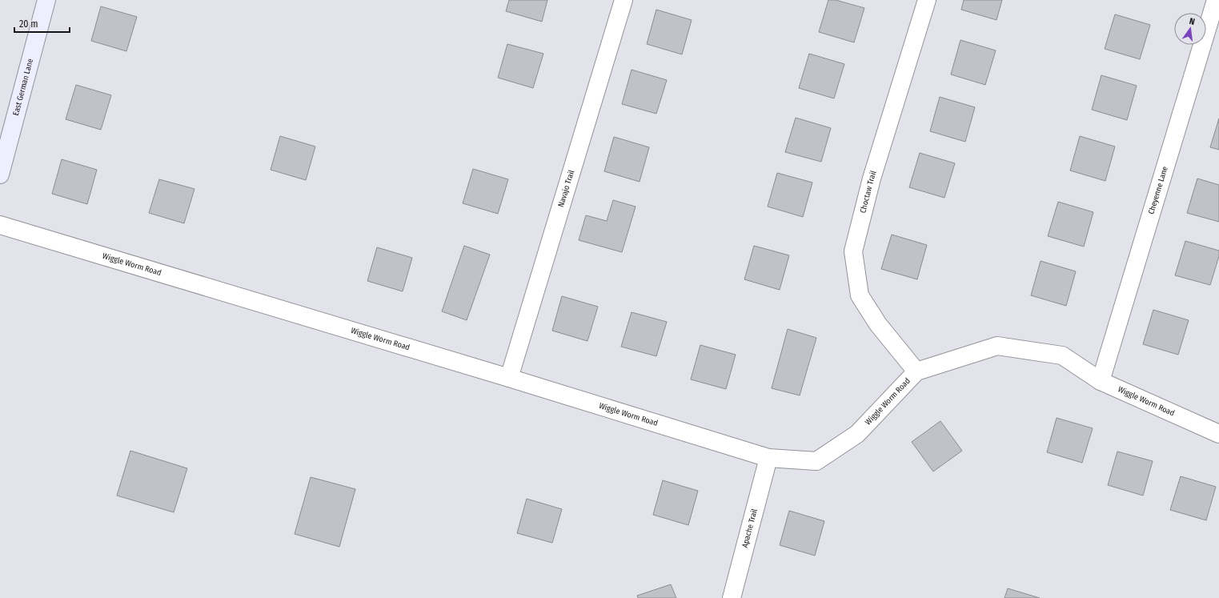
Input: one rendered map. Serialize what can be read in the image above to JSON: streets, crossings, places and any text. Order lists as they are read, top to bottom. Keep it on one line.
{"streets":{"street":["East German Lane","Navajo Trail","Cheyenne Lane","Choctaw Trail","Wiggle Worm Road","Apache Trail"]},"crossings":[["Navajo Trail","Wiggle Worm Road"],["Cheyenne Lane","Wiggle Worm Road"],["Choctaw Trail","Wiggle Worm Road"],["Wiggle Worm Road","Apache Trail"]],"scale_bar":"20 m","north":"top"}
